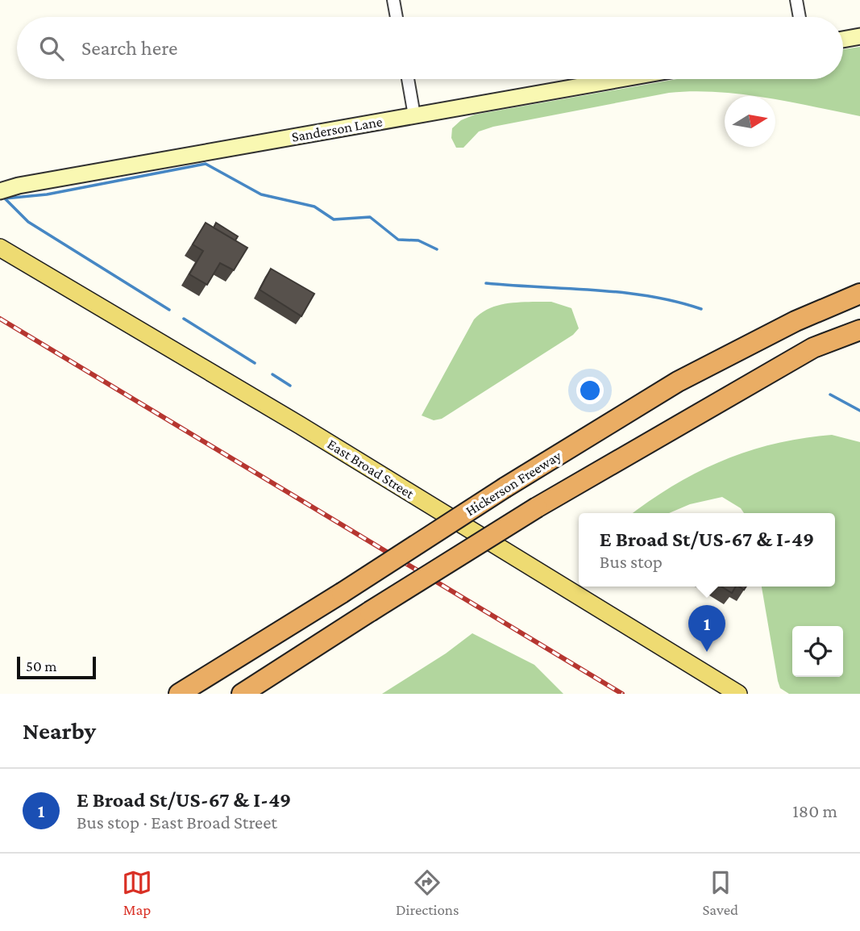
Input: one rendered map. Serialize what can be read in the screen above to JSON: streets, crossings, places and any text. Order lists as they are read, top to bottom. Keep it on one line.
{"streets":{"highway":["Hickerson Freeway"],"main road":["East Broad Street"],"street":["Sanderson Lane"]},"scale_bar":"50 m","north":"right","page":{"search":"Search here","popup":["E Broad St/US-67 & I-49","Bus stop"],"pins":"1","scale":"50 m","heading":"Nearby","list":[{"mark":"1","name":"E Broad St/US-67 & I-49","note":"Bus stop · East Broad Street","value":"180 m"}],"nav":["Map","Directions","Saved"]}}
